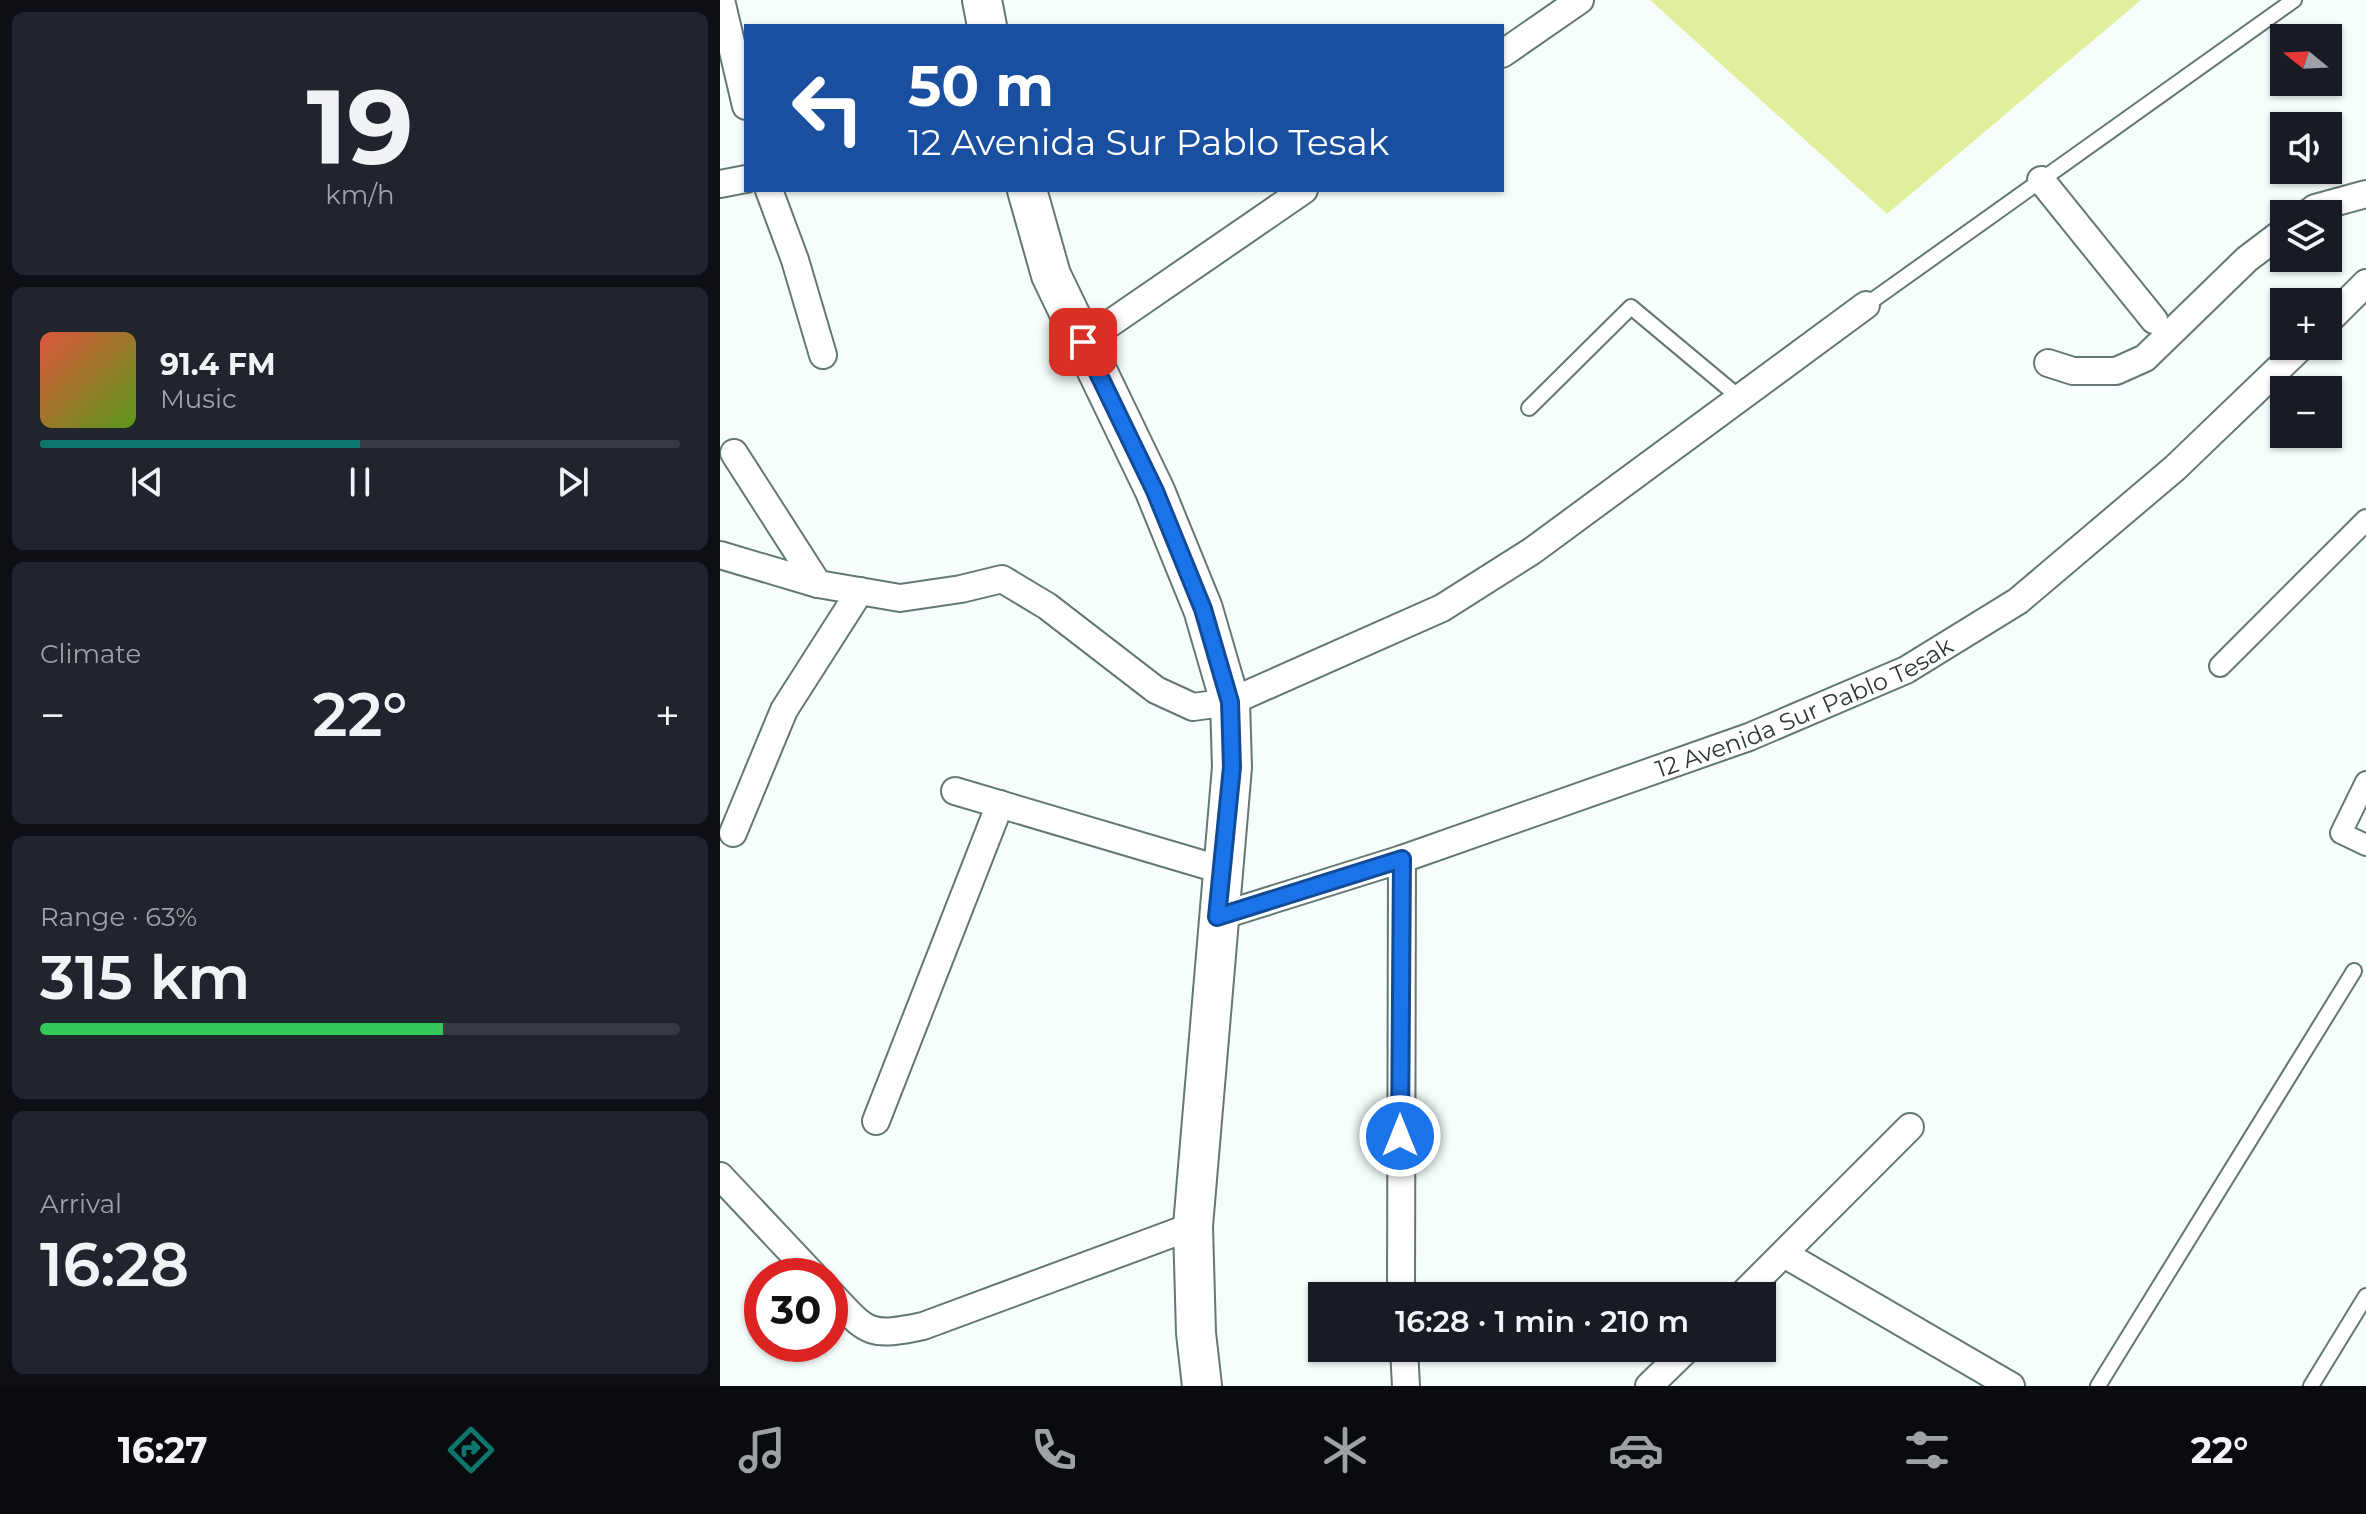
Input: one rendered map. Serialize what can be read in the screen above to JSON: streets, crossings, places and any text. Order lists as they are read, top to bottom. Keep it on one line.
{"streets":{"street":["12 Avenida Sur Pablo Tesak"]},"north":"left","page":{"tile":[["19","km/h"],"Climate",["Range · 63%","315 km"],["Arrival","16:28"]],"map_buttons":["+","−"],"turn":["50 m","12 Avenida Sur Pablo Tesak"],"song":["91.4 FM","Music"],"heat":["−","22°","+"],"limit":"30","trip":"16:28 · 1 min · 210 m","tabs":["16:27","22°"]}}
